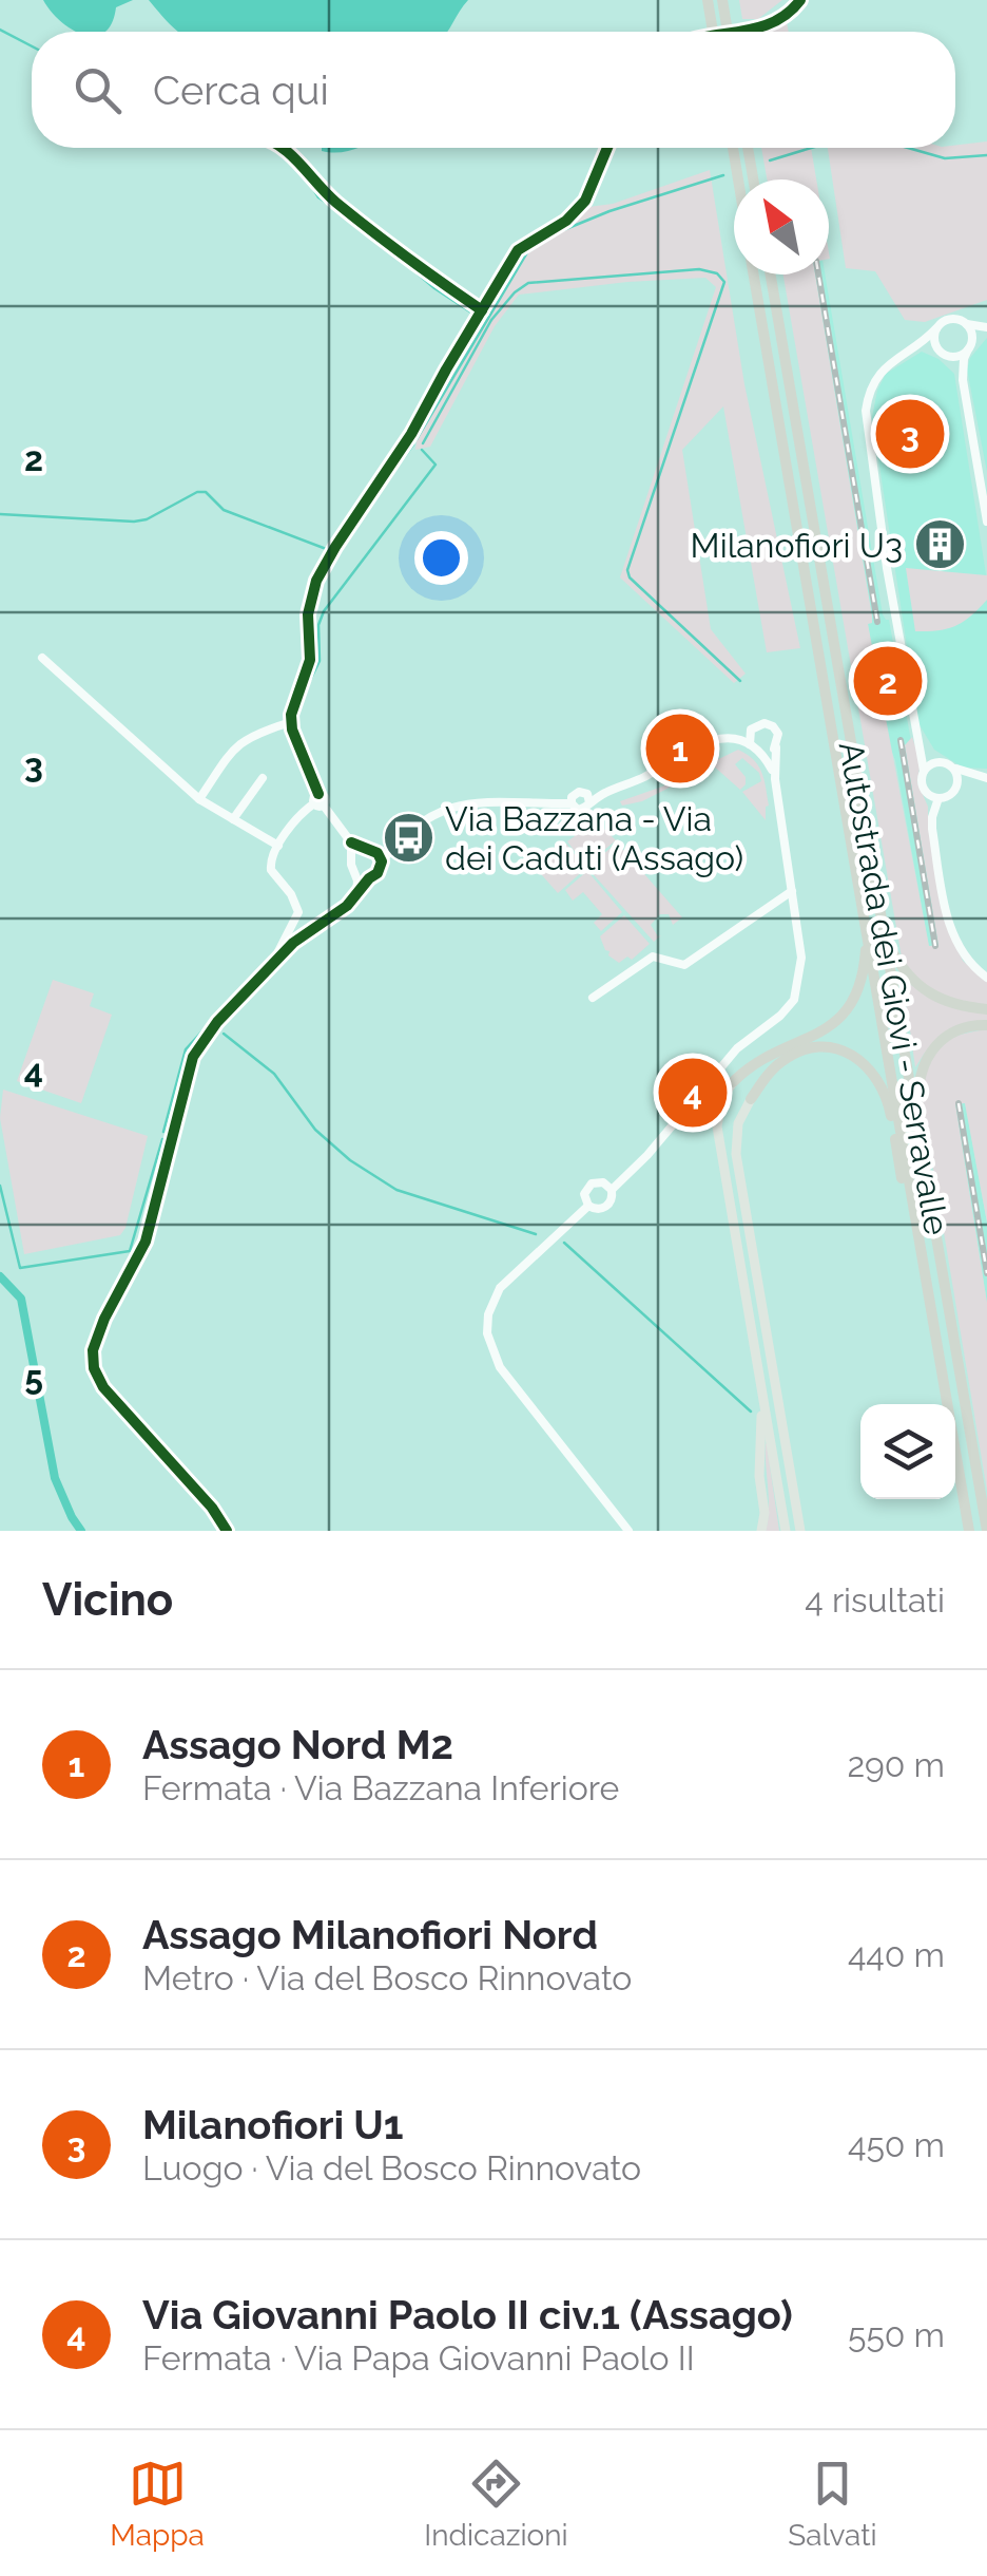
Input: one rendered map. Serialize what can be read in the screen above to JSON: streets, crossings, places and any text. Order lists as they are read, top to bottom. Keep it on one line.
{"streets":{"highway":["Autostrada dei Giovi - Serravalle"]},"places":{"building":["Milanofiori U3"],"bus stop":["Via Bazzana - Via dei Caduti (Assago)"]},"north":"top left","page":{"search":"Cerca qui","pins":["3","2","1","4"],"heading":["Vicino","4 risultati"],"list":[{"mark":"1","name":"Assago Nord M2","note":"Fermata · Via Bazzana Inferiore","value":"290 m"},{"mark":"2","name":"Assago Milanofiori Nord","note":"Metro · Via del Bosco Rinnovato","value":"440 m"},{"mark":"3","name":"Milanofiori U1","note":"Luogo · Via del Bosco Rinnovato","value":"450 m"},{"mark":"4","name":"Via Giovanni Paolo II civ.1 (Assago)","note":"Fermata · Via Papa Giovanni Paolo II","value":"550 m"}],"nav":["Mappa","Indicazioni","Salvati"]},"grid":{"rows":["2","3","4","5"]}}
